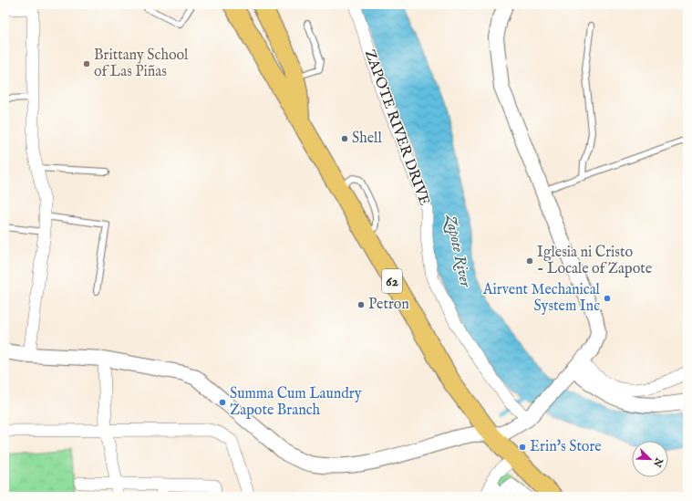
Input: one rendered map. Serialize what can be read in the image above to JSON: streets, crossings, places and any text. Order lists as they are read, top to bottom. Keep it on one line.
{"streets":{"main road":["62"],"street":["ZAPOTE RIVER DRIVE"]},"water":["Zapote River"],"places":["Brittany School of Las Piñas","Shell","Iglesia ni Cristo - Locale of Zapote","Airvent Mechanical System Inc","Petron","Summa Cum Laundry Zapote Branch","Erin's Store"],"north":"bottom right"}
